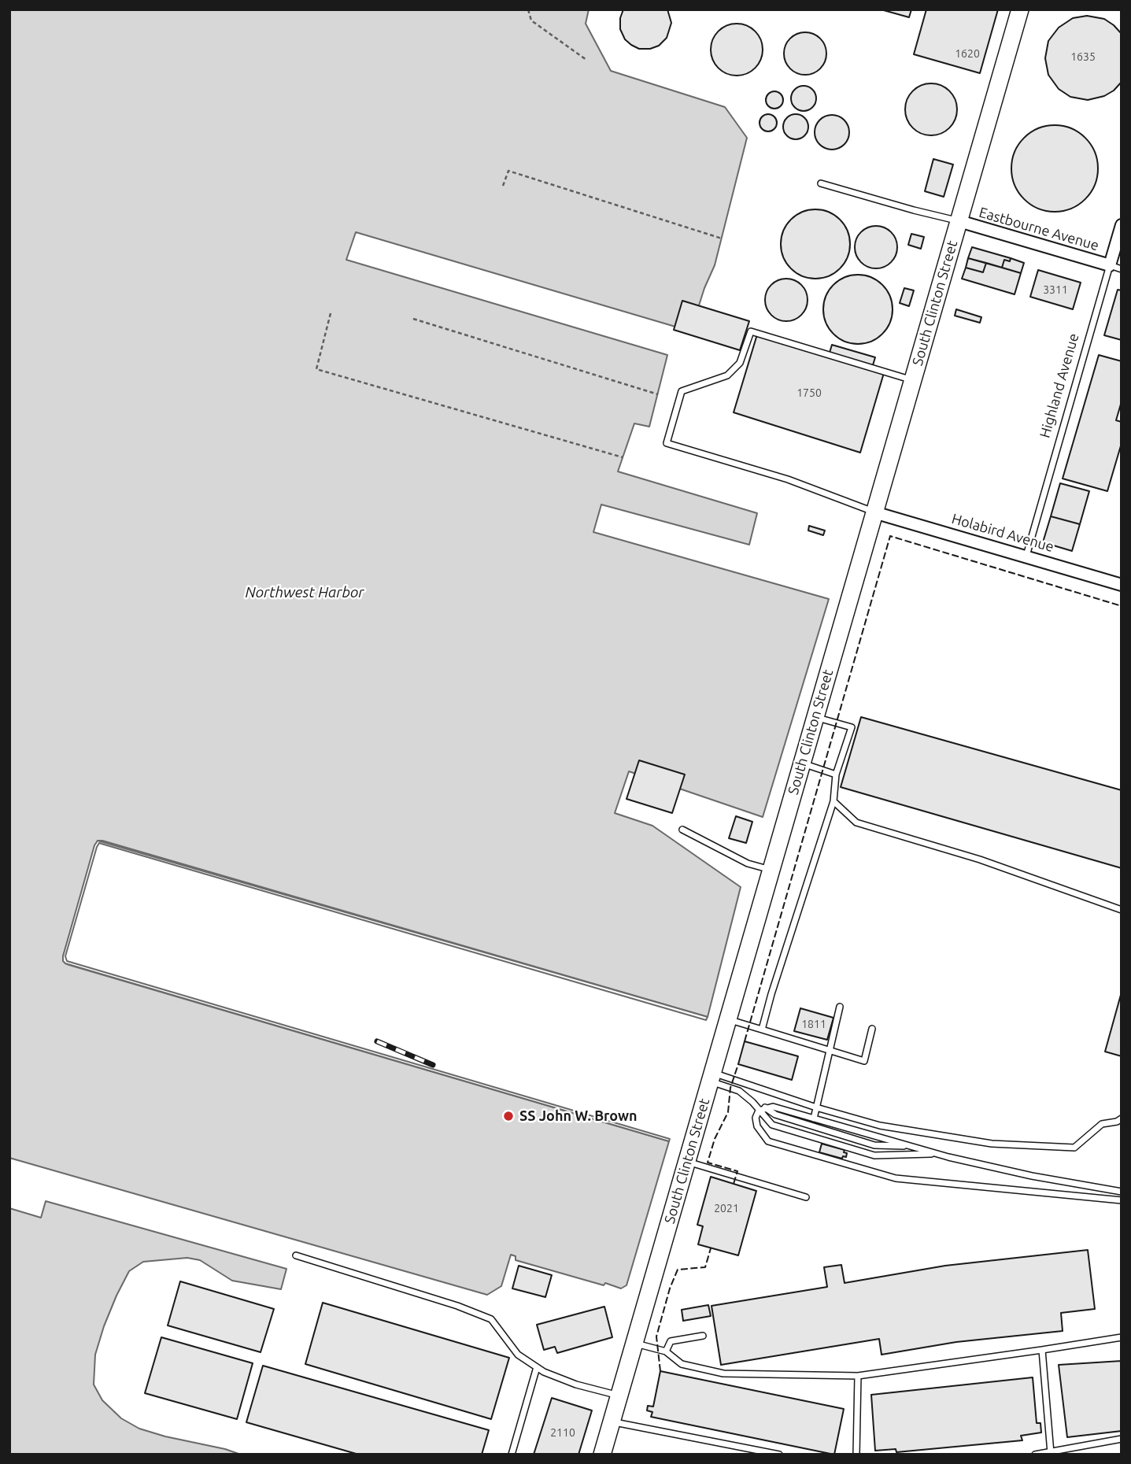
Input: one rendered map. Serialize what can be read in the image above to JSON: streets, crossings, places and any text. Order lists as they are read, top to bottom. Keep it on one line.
{"streets":{"main road":["South Clinton Street"],"street":["Eastbourne Avenue","Highland Avenue","Holabird Avenue"]},"crossings":[["Eastbourne Avenue","South Clinton Street"],["Eastbourne Avenue","Highland Avenue"],["South Clinton Street","Holabird Avenue"],["Highland Avenue","Holabird Avenue"]],"water":["Northwest Harbor"],"places":["SS John W. Brown"],"house_numbers":["1620","1635","3311","1750","1811","2021","2110"]}
